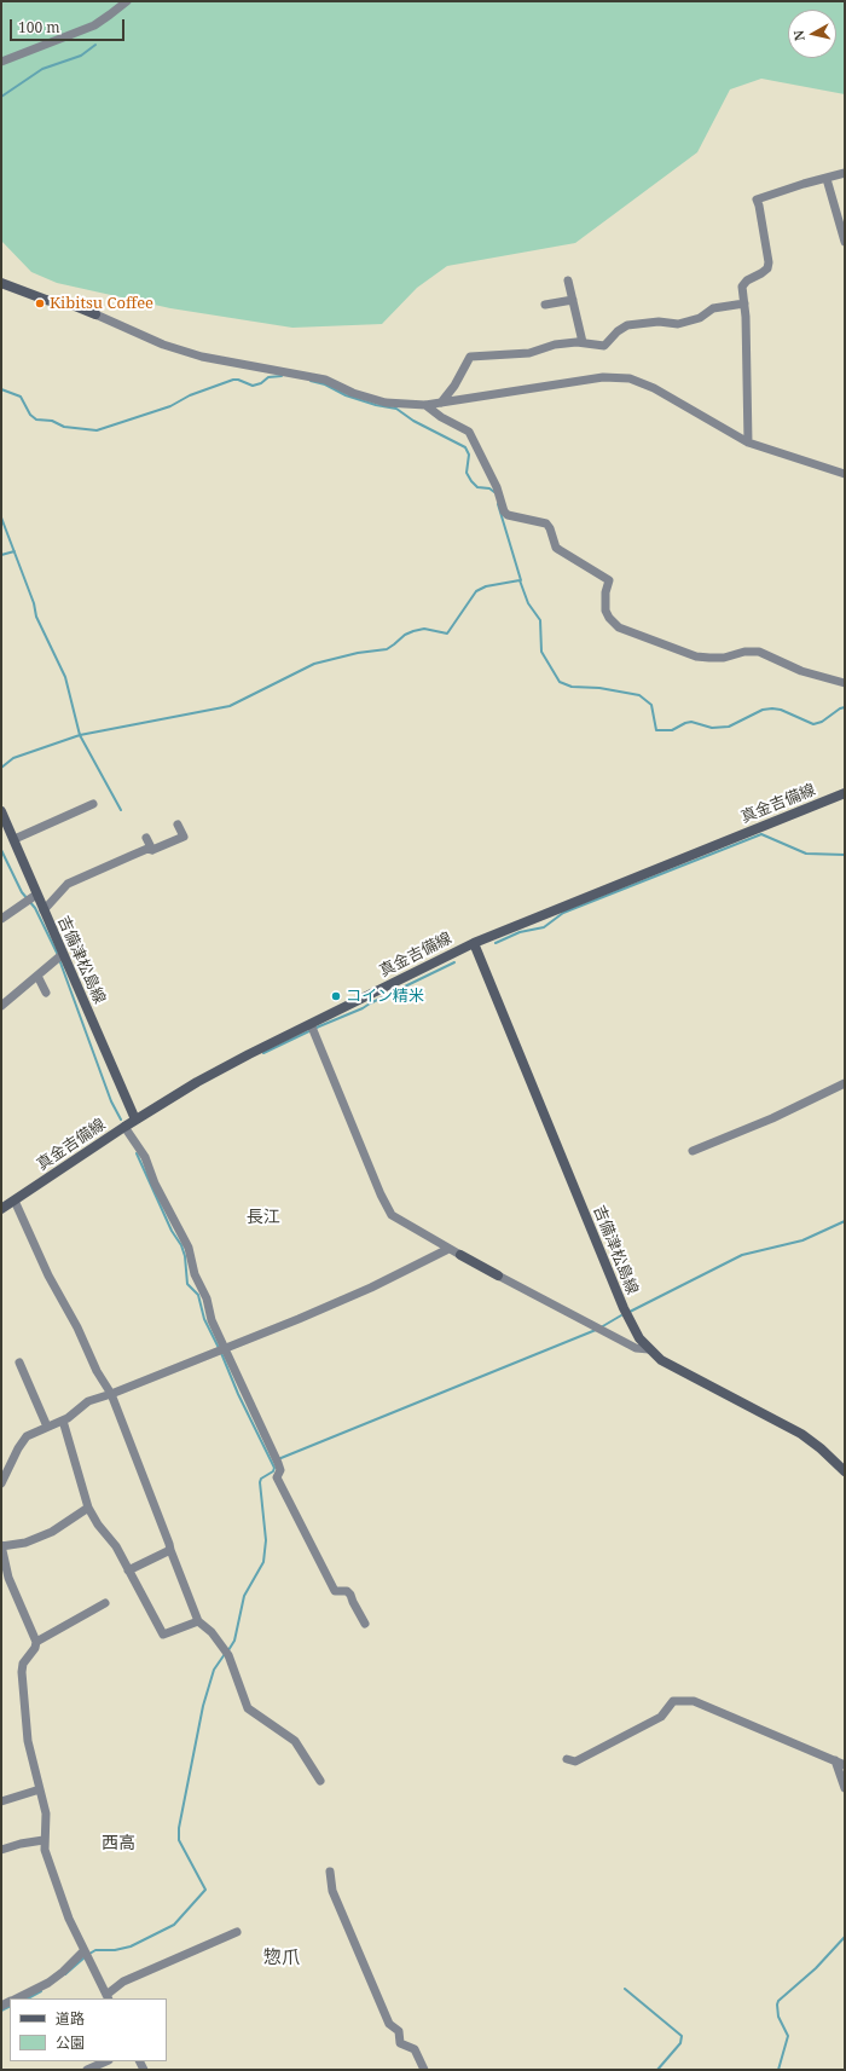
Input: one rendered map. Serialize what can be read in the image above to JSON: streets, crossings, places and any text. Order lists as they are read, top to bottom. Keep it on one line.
{"streets":{"main road":["真金吉備線","吉備津松島線"]},"crossings":[["真金吉備線","吉備津松島線"]],"districts":["長江","西高","惣爪"],"places":["Kibitsu Coffee","コイン精米"],"legend":["道路","公園"],"scale_bar":"100 m","north":"left"}
